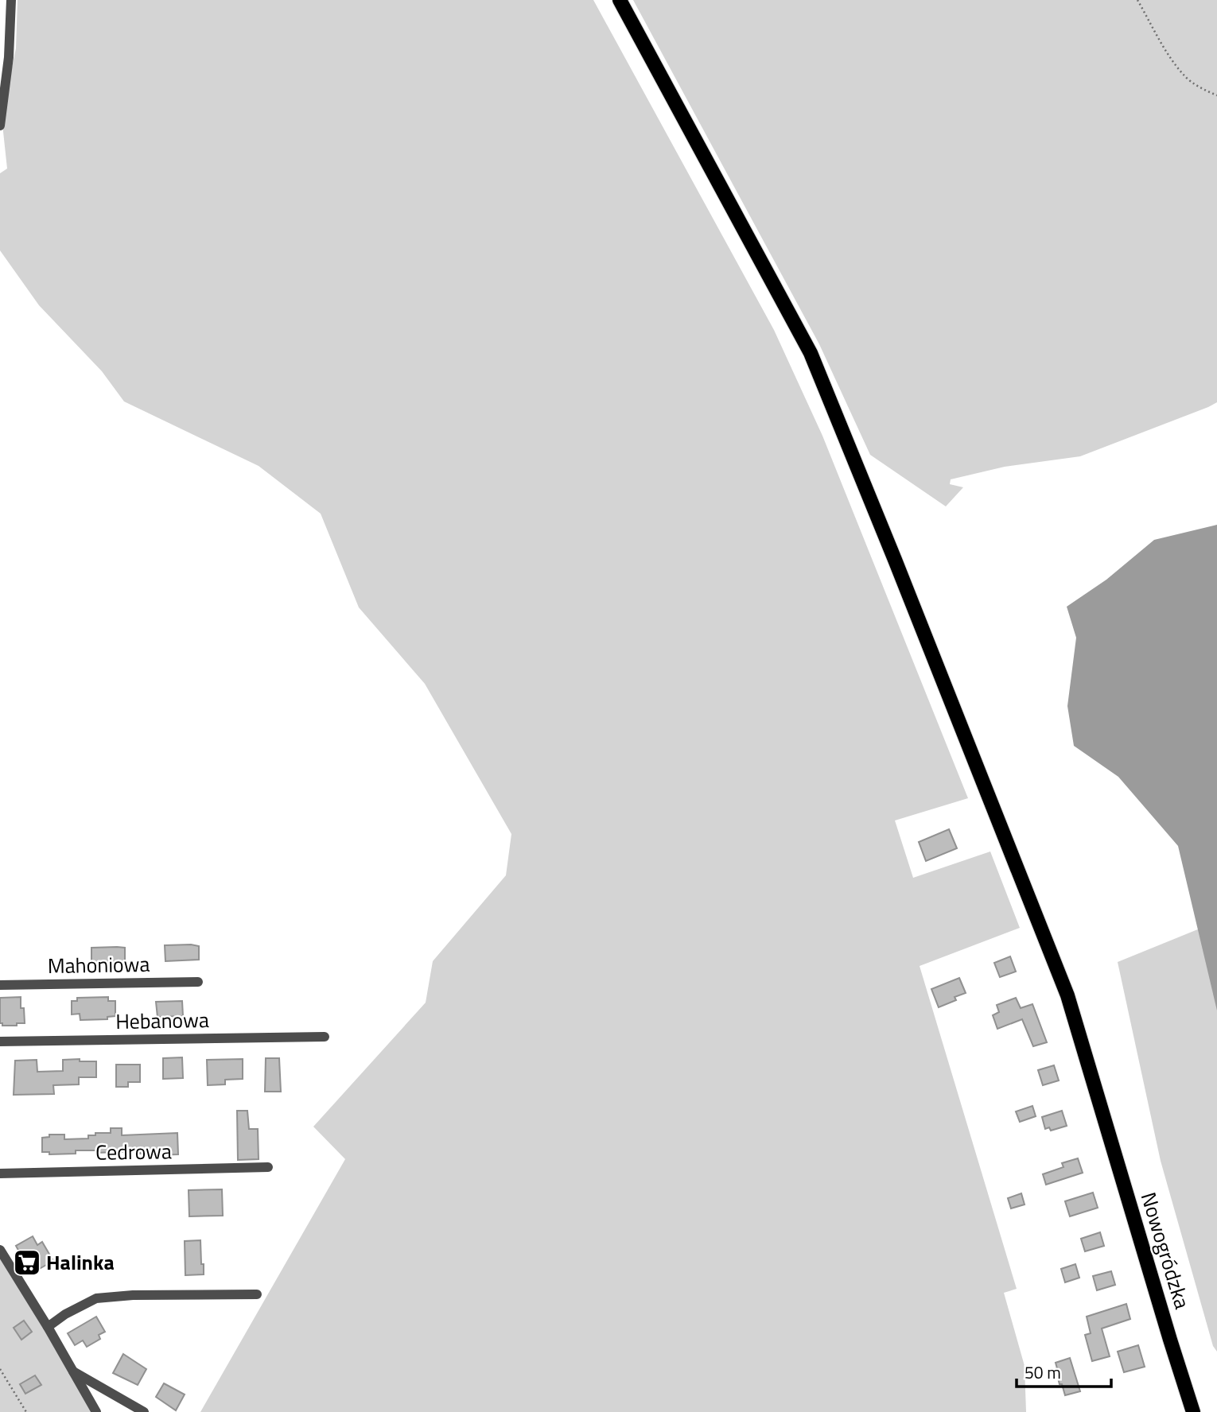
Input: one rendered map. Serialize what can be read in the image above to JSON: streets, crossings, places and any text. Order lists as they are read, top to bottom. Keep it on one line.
{"streets":{"main road":["Nowogródzka"],"street":["Mahoniowa","Hebanowa","Cedrowa"]},"places":{"supermarket":["Halinka"]},"scale_bar":"50 m"}
